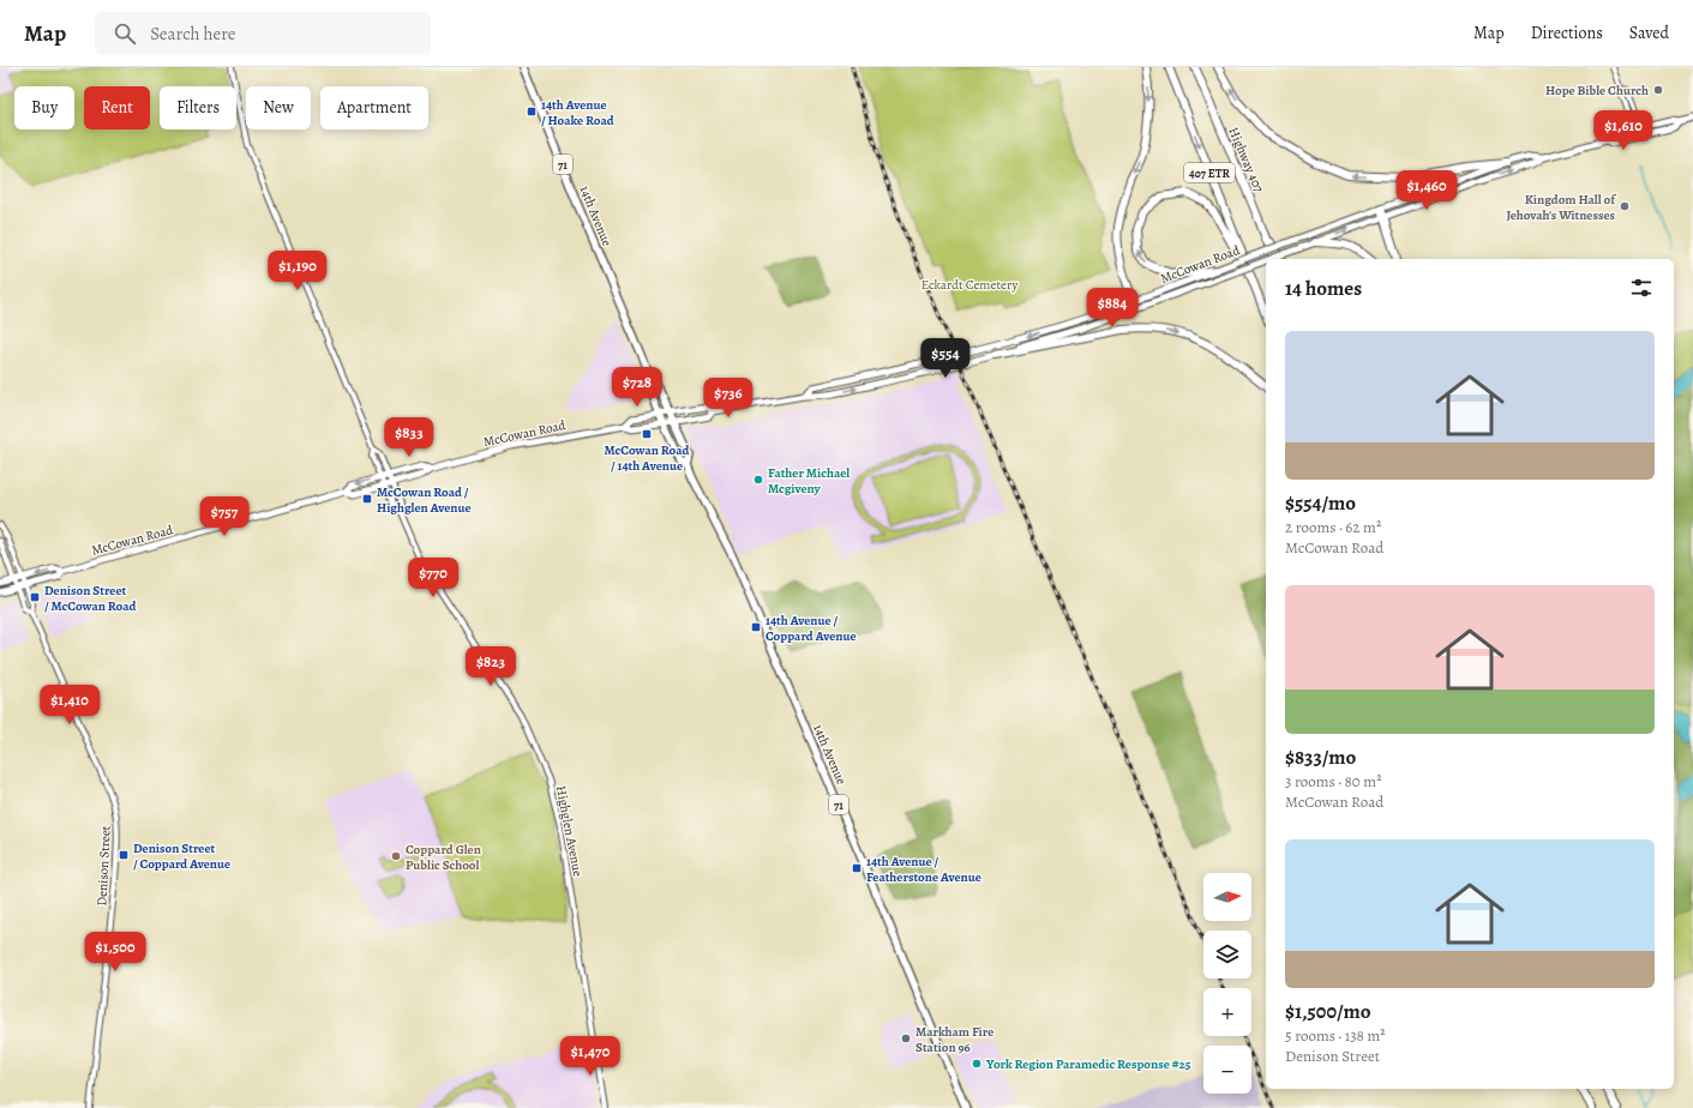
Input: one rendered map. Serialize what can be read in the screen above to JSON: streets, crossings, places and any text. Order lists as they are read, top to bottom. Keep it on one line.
{"streets":{"highway":["Highway 407","407 ETR"],"main road":["71","14th Avenue","McCowan Road"],"street":["Highglen Avenue","Denison Street"]},"crossings":[["14th Avenue","McCowan Road"],["McCowan Road","Highglen Avenue"],["McCowan Road","Denison Street"]],"parks":["Eckardt Cemetery"],"places":{"other":["Hope Bible Church","Kingdom Hall of Jehovah's Witnesses","Father Michael Mcgiveny","Coppard Glen Public School","Markham Fire Station 96","York Region Paramedic Response #25"],"transit":["14th Avenue / Hoake Road","McCowan Road / 14th Avenue","McCowan Road / Highglen Avenue","Denison Street / McCowan Road","14th Avenue / Coppard Avenue","Denison Street / Coppard Avenue","14th Avenue / Featherstone Avenue"]},"north":"right","page":{"header":"Map","search":"Search here","nav":["Map","Directions","Saved"],"chip":["Buy","Rent","Filters","New","Apartment"],"price":["$1,610","$1,460","$1,190","$884","$554","$728","$736","$833","$757","$770","$823","$1,410","$1,500","$1,470"],"heading":"14 homes","list":[{"name":"$554/mo","note":"2 rooms · 62 m² · McCowan Road"},{"name":"$833/mo","note":"3 rooms · 80 m² · McCowan Road"},{"name":"$1,500/mo","note":"5 rooms · 138 m² · Denison Street"}],"map_buttons":["+","−"]}}
